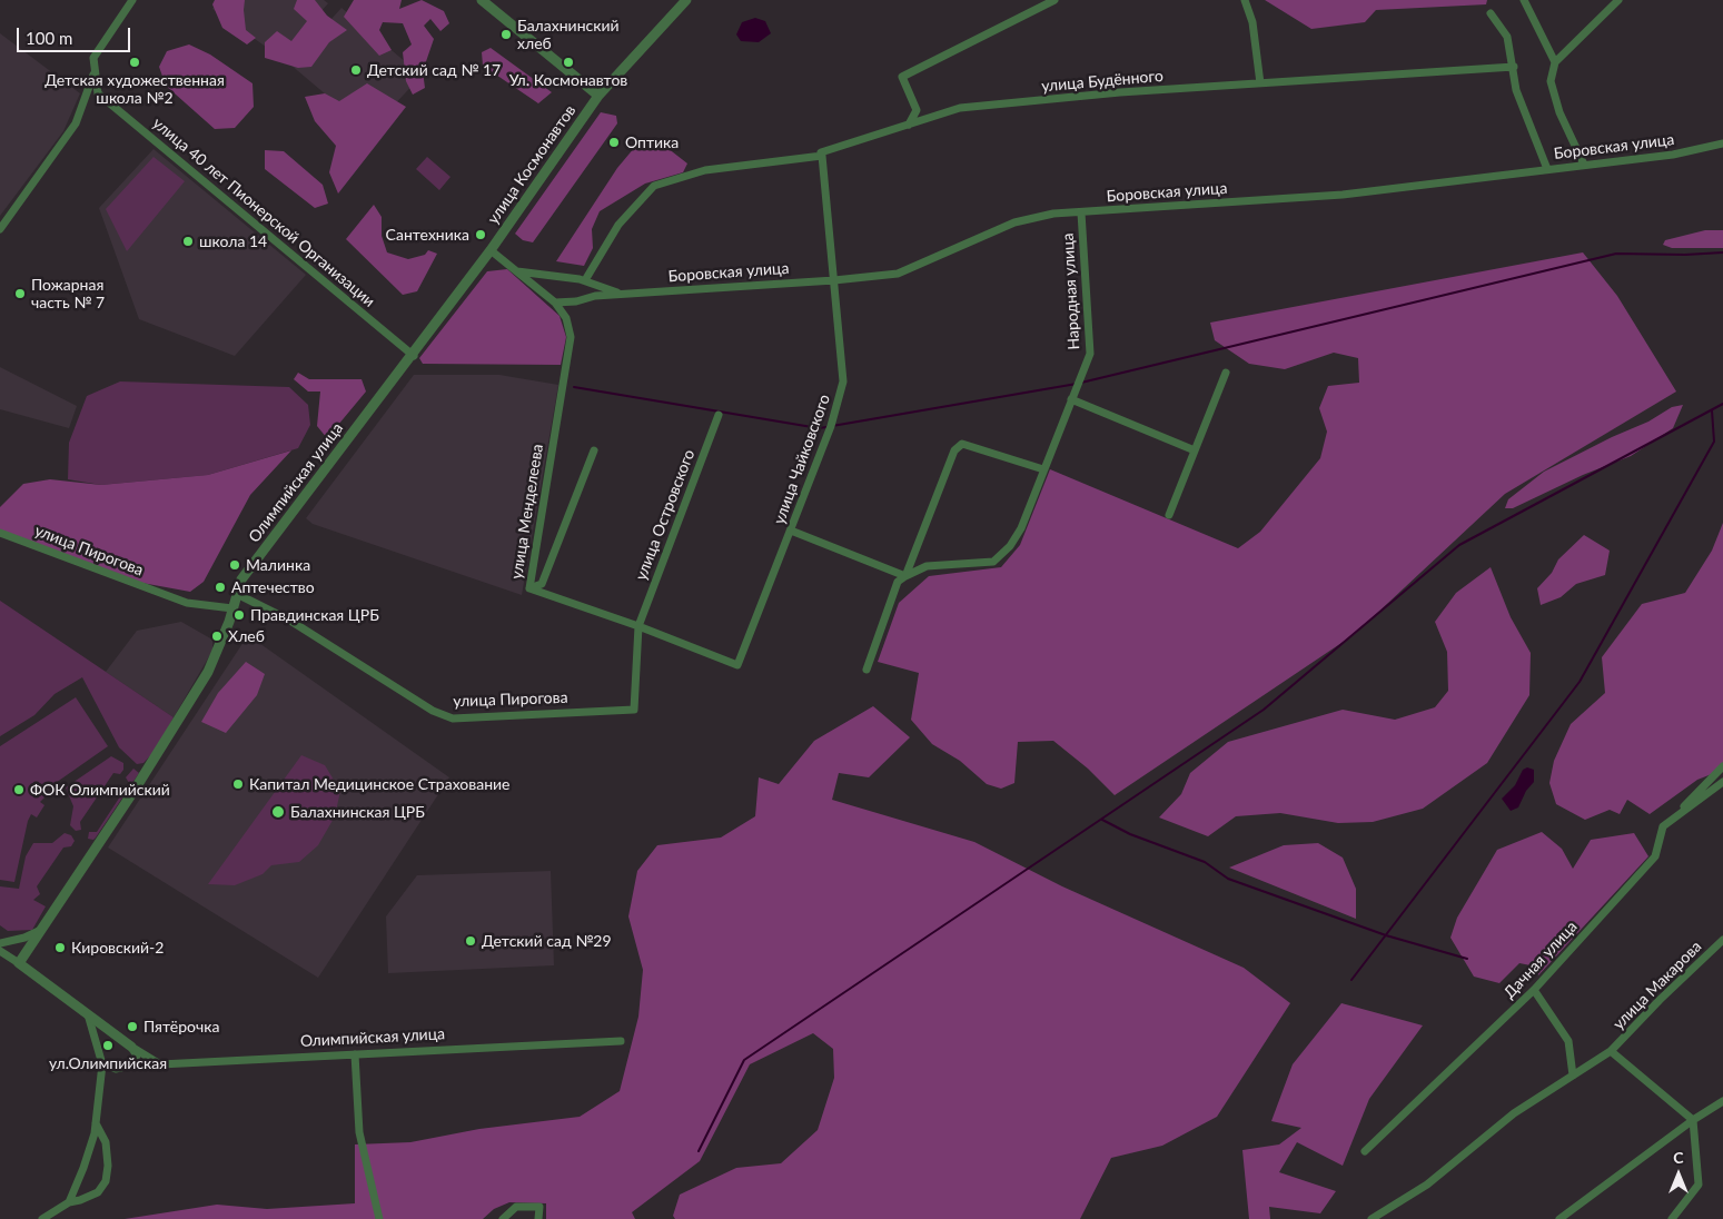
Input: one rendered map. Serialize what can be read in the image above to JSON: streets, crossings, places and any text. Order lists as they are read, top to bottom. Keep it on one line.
{"streets":{"street":["улица Будённого","Боровская улица","улица Космонавтов","улица 40 лет Пионерской Организации","Народная улица","улица Чайковского","Олимпийская улица","улица Менделеева","улица Островского","улица Пирогова","Дачная улица","улица Макарова"]},"crossings":[["улица Будённого","Боровская улица"],["улица Будённого","улица Чайковского"],["Боровская улица","Народная улица"],["Боровская улица","улица Чайковского"],["Боровская улица","улица Менделеева"],["улица Космонавтов","улица 40 лет Пионерской Организации"],["улица Космонавтов","Олимпийская улица"],["улица 40 лет Пионерской Организации","Олимпийская улица"],["улица Чайковского","улица Островского"],["улица Чайковского","улица Пирогова"],["Олимпийская улица","улица Пирогова"],["улица Островского","улица Пирогова"]],"places":["Балахнинский хлеб","Детская художественная школа №2","Ул. Космонавтов","Детский сад № 17","Оптика","Сантехника","школа 14","Пожарная часть № 7","Малинка","Аптечество","Правдинская ЦРБ","Хлеб","Капитал Медицинское Страхование","ФОК Олимпийский","Балахнинская ЦРБ","Детский сад №29","Кировский-2","Пятёрочка","ул.Олимпийская"],"scale_bar":"100 m","north":"top"}
